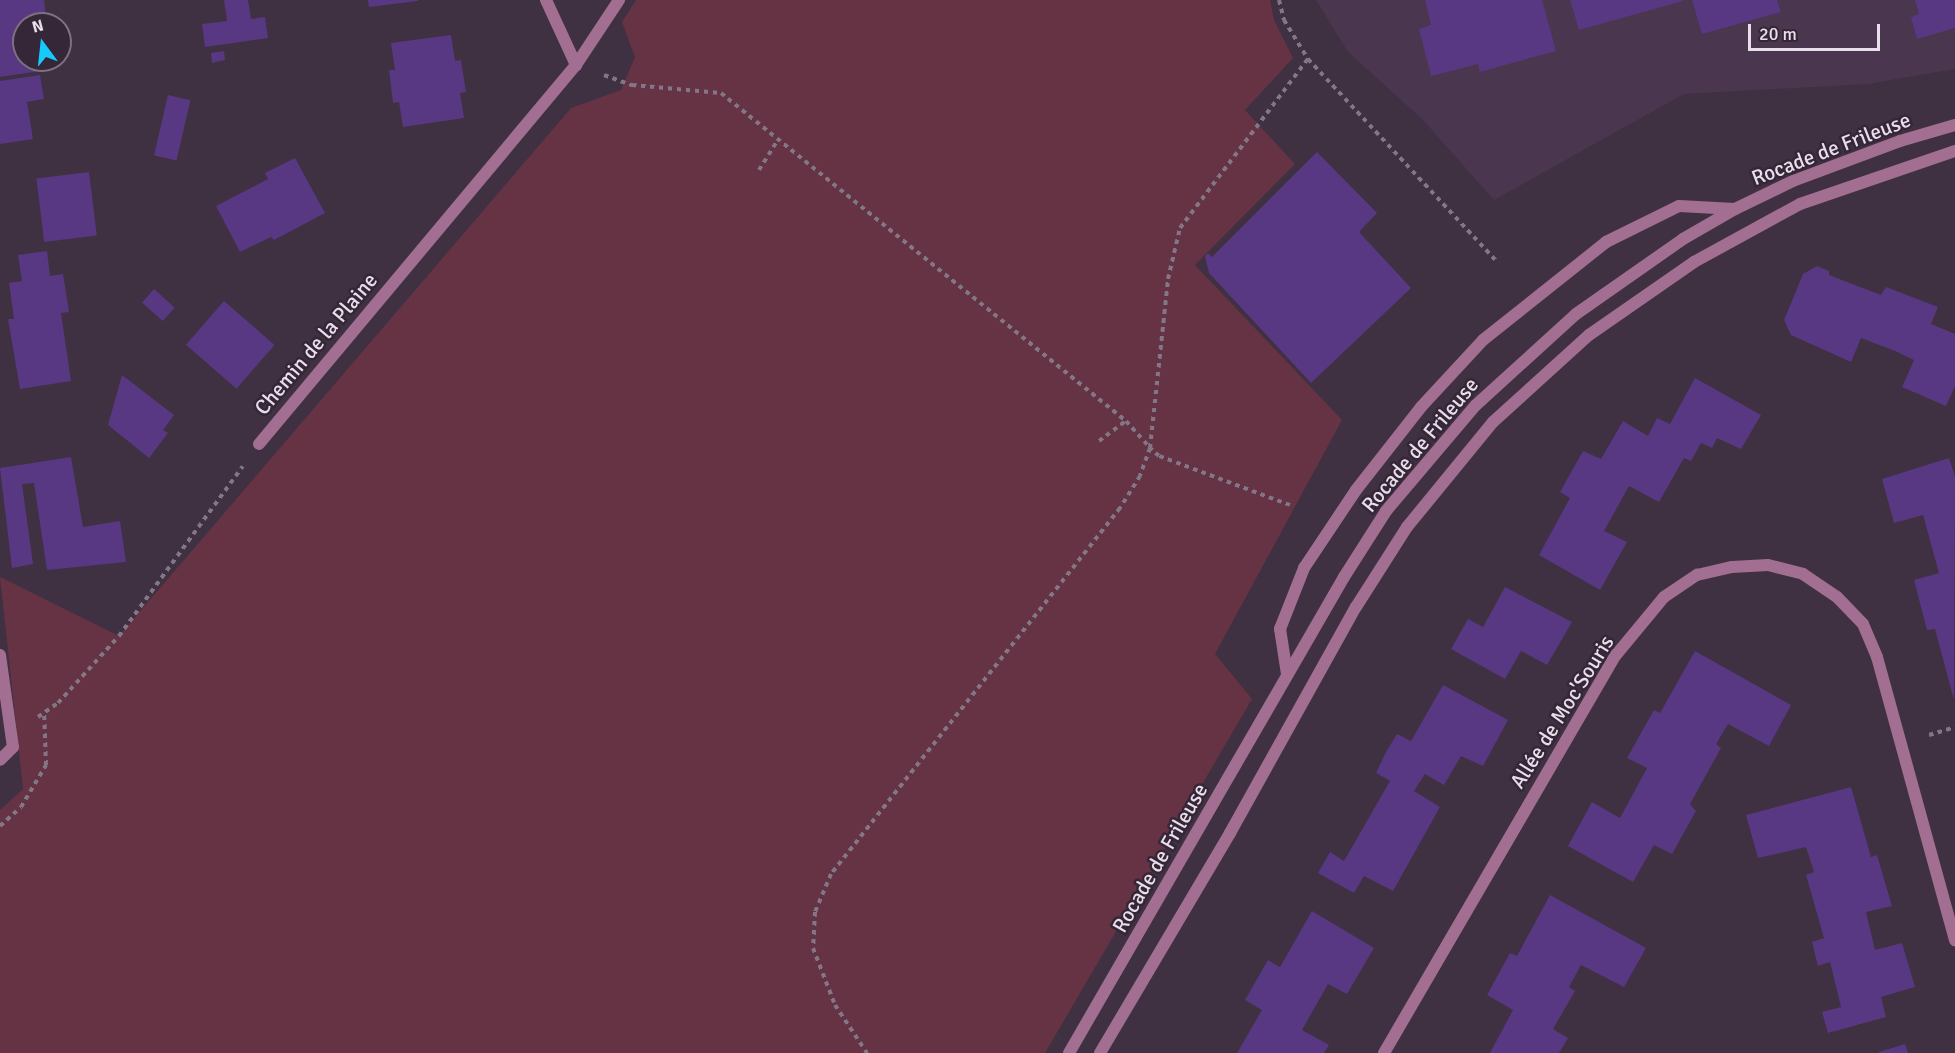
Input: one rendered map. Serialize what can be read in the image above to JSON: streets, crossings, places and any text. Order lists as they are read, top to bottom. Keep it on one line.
{"streets":{"street":["Rocade de Frileuse","Chemin de la Plaine","Allée de Moc'Souris"]},"scale_bar":"20 m","north":"top"}
